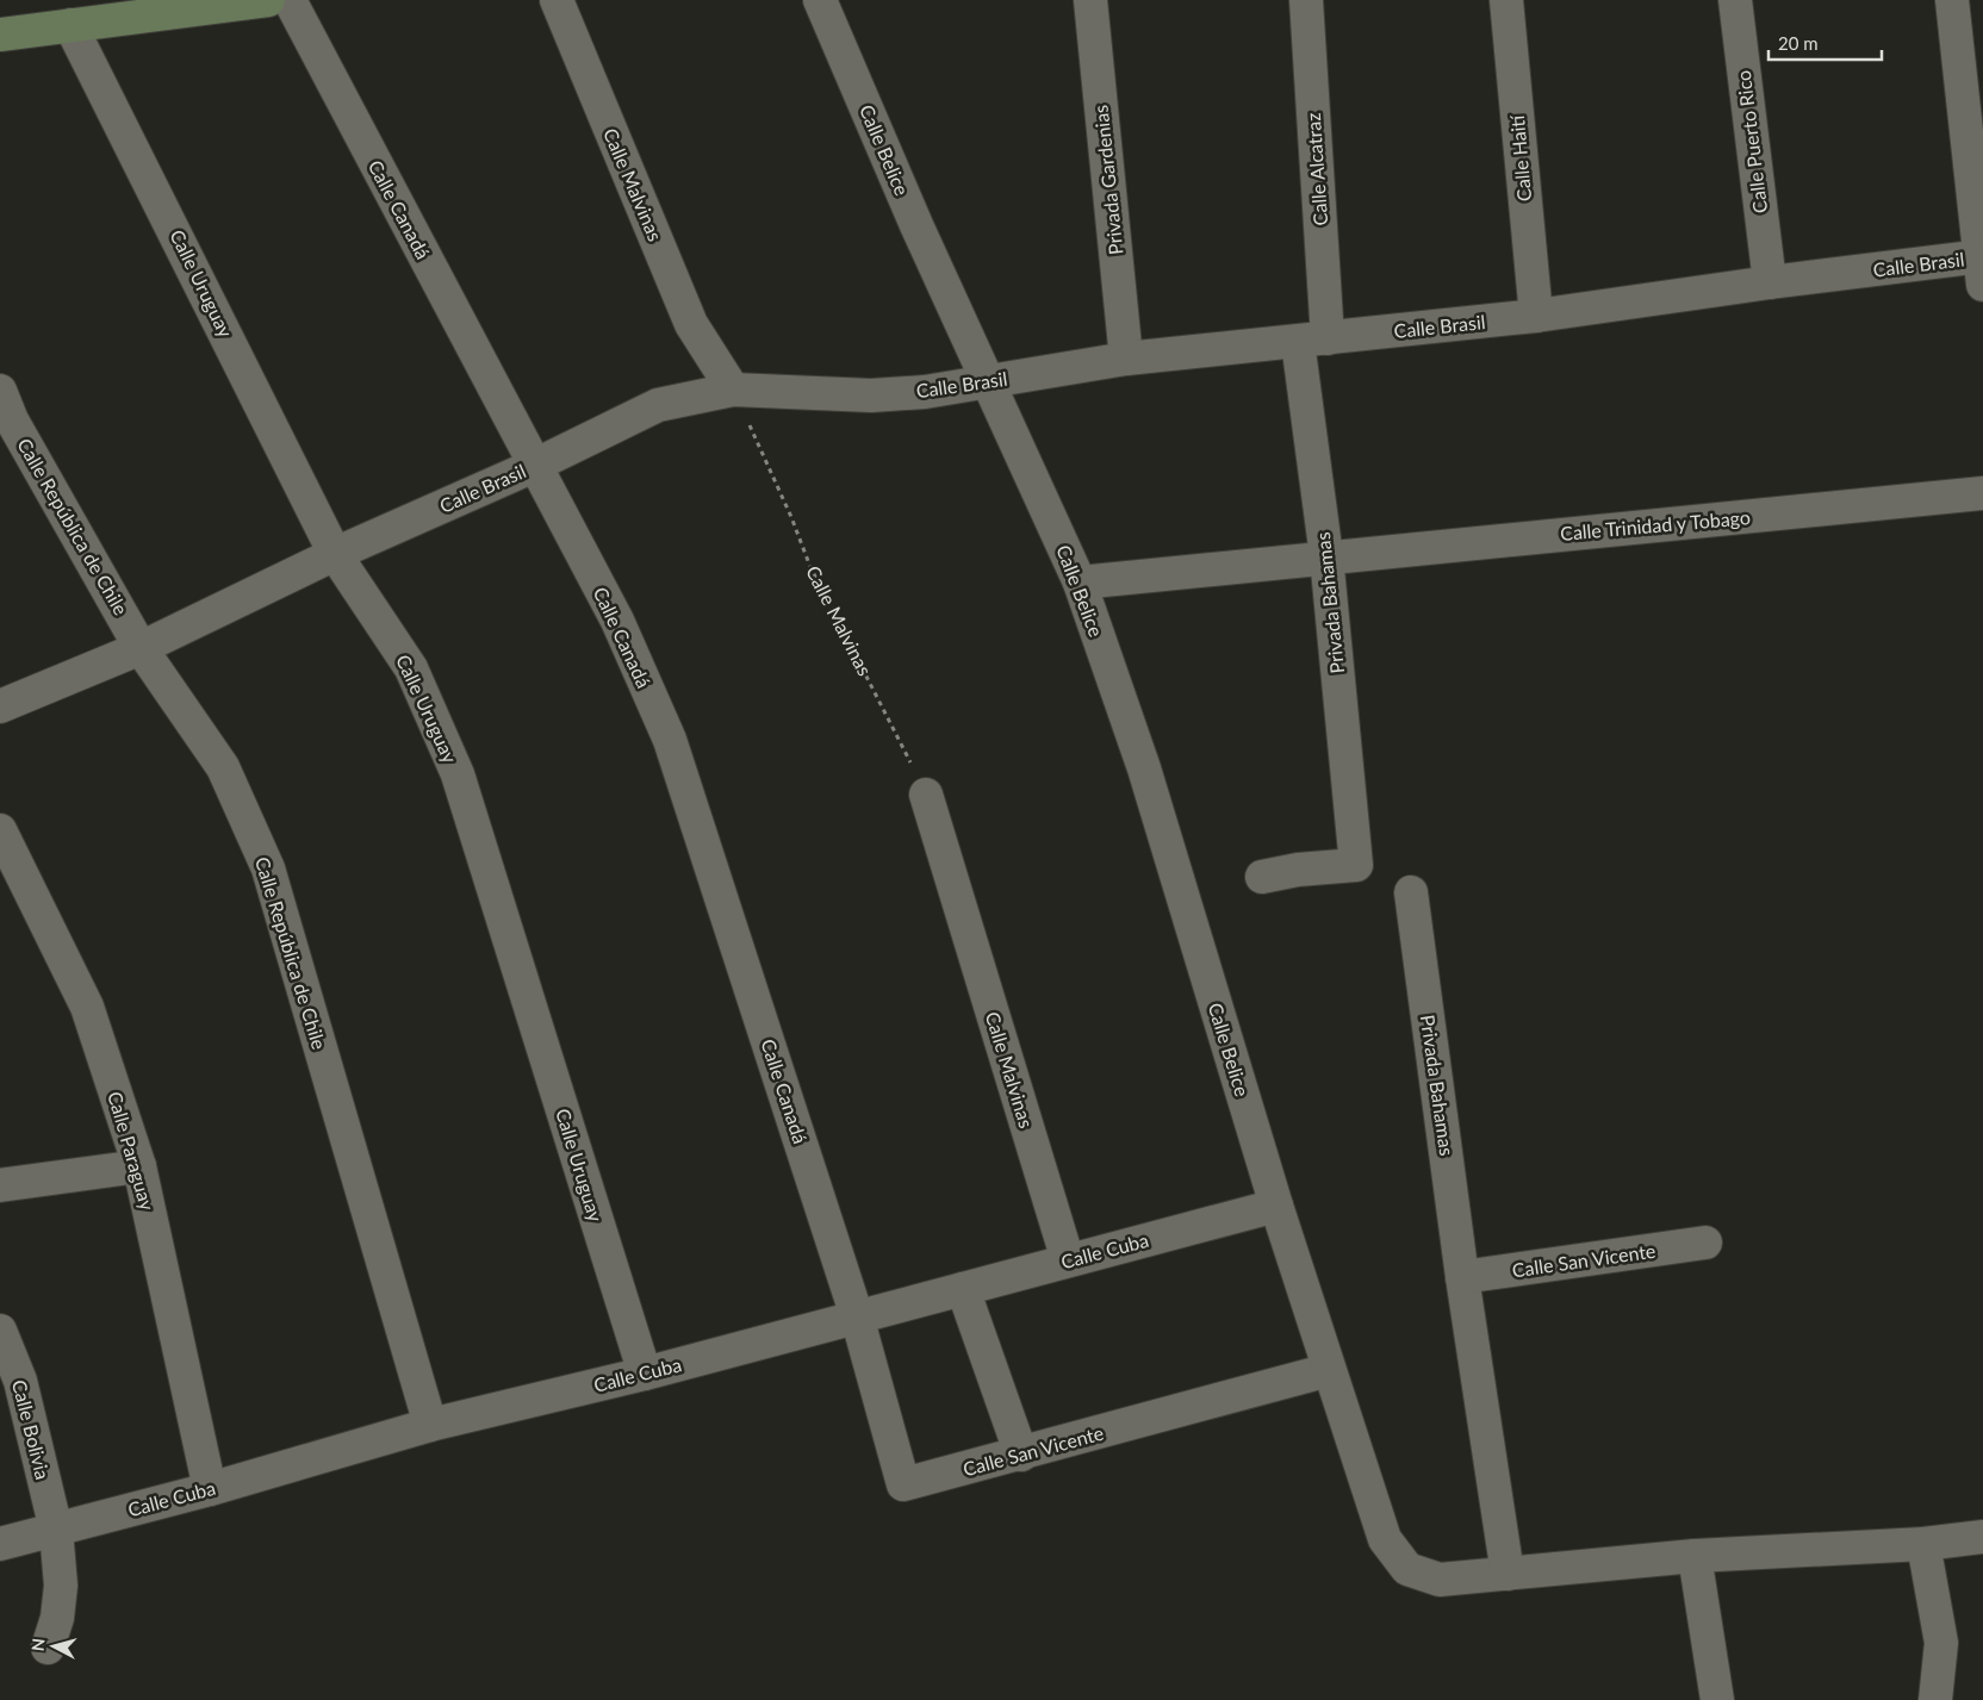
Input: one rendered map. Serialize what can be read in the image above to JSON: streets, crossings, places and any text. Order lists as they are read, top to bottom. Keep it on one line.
{"streets":{"street":["Calle Puerto Rico","Calle Belice","Calle Haití","Calle Alcatraz","Privada Gardenias","Calle Malvinas","Calle Canadá","Calle Brasil","Calle Uruguay","Calle Trinidad y Tobago","Calle República de Chile","Privada Bahamas","Calle Paraguay","Calle Cuba","Calle San Vicente","Calle Bolivia"]},"crossings":[["Calle Puerto Rico","Calle Brasil"],["Calle Belice","Calle Brasil"],["Calle Belice","Calle Trinidad y Tobago"],["Calle Belice","Privada Bahamas"],["Calle Belice","Calle Cuba"],["Calle Belice","Calle San Vicente"],["Calle Haití","Calle Brasil"],["Calle Alcatraz","Calle Brasil"],["Calle Alcatraz","Privada Bahamas"],["Privada Gardenias","Calle Brasil"],["Calle Malvinas","Calle Brasil"],["Calle Malvinas","Calle Cuba"],["Calle Canadá","Calle Brasil"],["Calle Canadá","Calle Cuba"],["Calle Canadá","Calle San Vicente"],["Calle Brasil","Calle Uruguay"],["Calle Brasil","Calle República de Chile"],["Calle Brasil","Privada Bahamas"],["Calle Uruguay","Calle Cuba"],["Calle Trinidad y Tobago","Privada Bahamas"],["Calle República de Chile","Calle Cuba"],["Privada Bahamas","Calle San Vicente"],["Calle Paraguay","Calle Cuba"],["Calle Cuba","Calle San Vicente"],["Calle Cuba","Calle Bolivia"]],"scale_bar":"20 m","north":"left"}
